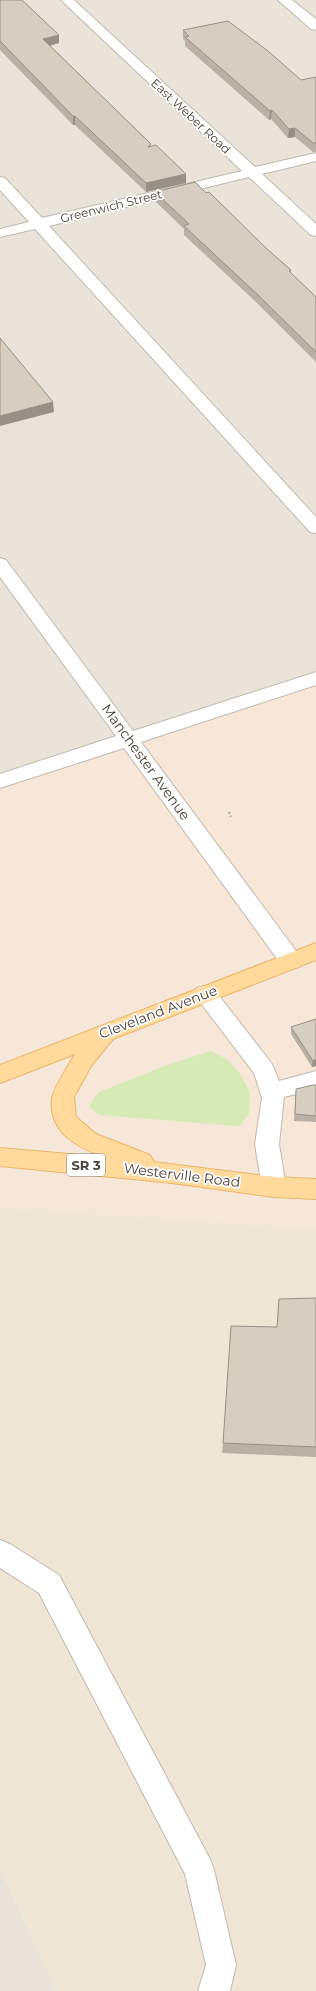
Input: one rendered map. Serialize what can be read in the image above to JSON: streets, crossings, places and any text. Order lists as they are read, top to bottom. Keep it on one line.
{"streets":{"main road":["Cleveland Avenue","SR 3","Westerville Road"],"street":["East Weber Road","Greenwich Street","Manchester Avenue"]},"crossings":[["East Weber Road","Greenwich Street"],["Manchester Avenue","Cleveland Avenue"]]}
